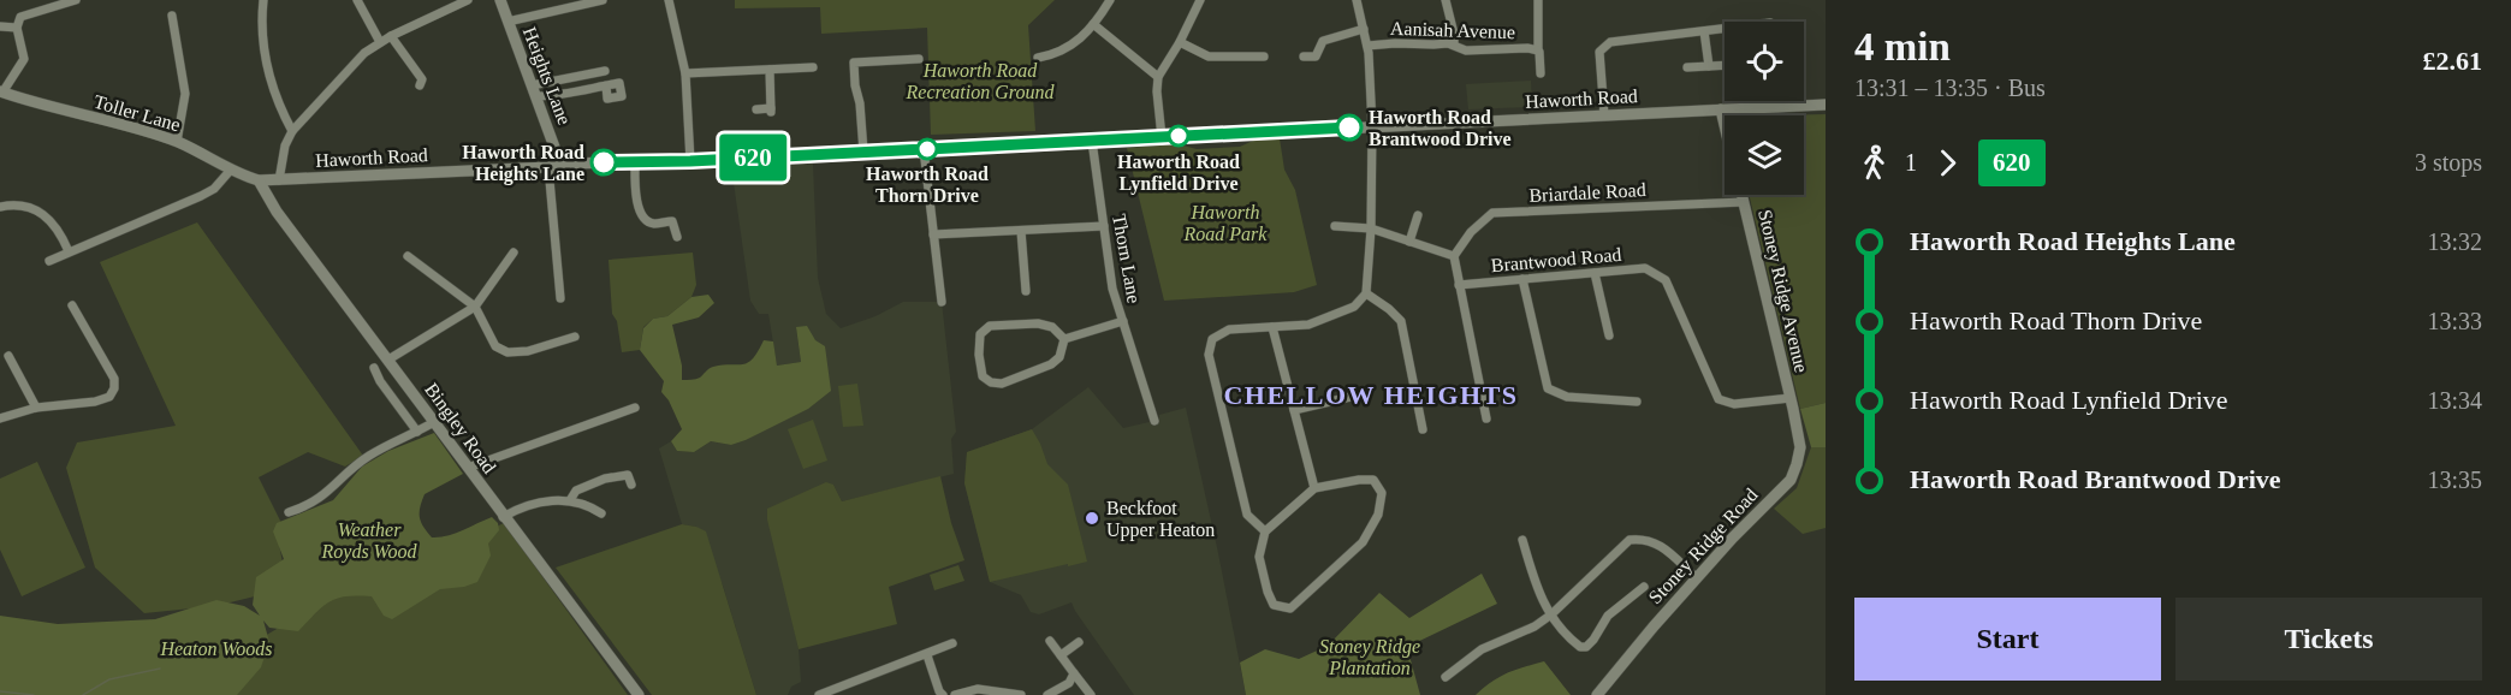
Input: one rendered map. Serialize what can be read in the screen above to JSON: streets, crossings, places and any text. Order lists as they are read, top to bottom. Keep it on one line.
{"streets":{"main road":["Heights Lane","Haworth Road","Toller Lane","Stoney Ridge Avenue","Bingley Road","Stoney Ridge Road"],"street":["Aanisah Avenue","Briardale Road","Thorn Lane","Brantwood Road"]},"crossings":[["Heights Lane","Haworth Road"],["Haworth Road","Toller Lane"],["Haworth Road","Thorn Lane"],["Haworth Road","Bingley Road"],["Toller Lane","Bingley Road"],["Briardale Road","Stoney Ridge Avenue"],["Brantwood Road","Stoney Ridge Avenue"],["Brantwood Road","Stoney Ridge Road"],["Stoney Ridge Avenue","Stoney Ridge Road"]],"districts":["CHELLOW HEIGHTS"],"parks":["Haworth Road Recreation Ground","Haworth Road Park","Weather Royds Wood","Stoney Ridge Plantation","Heaton Woods"],"places":["Haworth Road Brantwood Drive","Haworth Road Lynfield Drive","Haworth Road Thorn Drive","Haworth Road Heights Lane","Beckfoot Upper Heaton"],"lines":["bus line 620"],"page":{"on_map":"620","heading":["4 min","13:31 – 13:35 · Bus","£2.61"],"legs":["1","620","3 stops"],"list":[{"name":"Haworth Road Heights Lane","value":"13:32"},{"name":"Haworth Road Thorn Drive","value":"13:33"},{"name":"Haworth Road Lynfield Drive","value":"13:34"},{"name":"Haworth Road Brantwood Drive","value":"13:35"}],"buttons":["Start","Tickets"]}}
